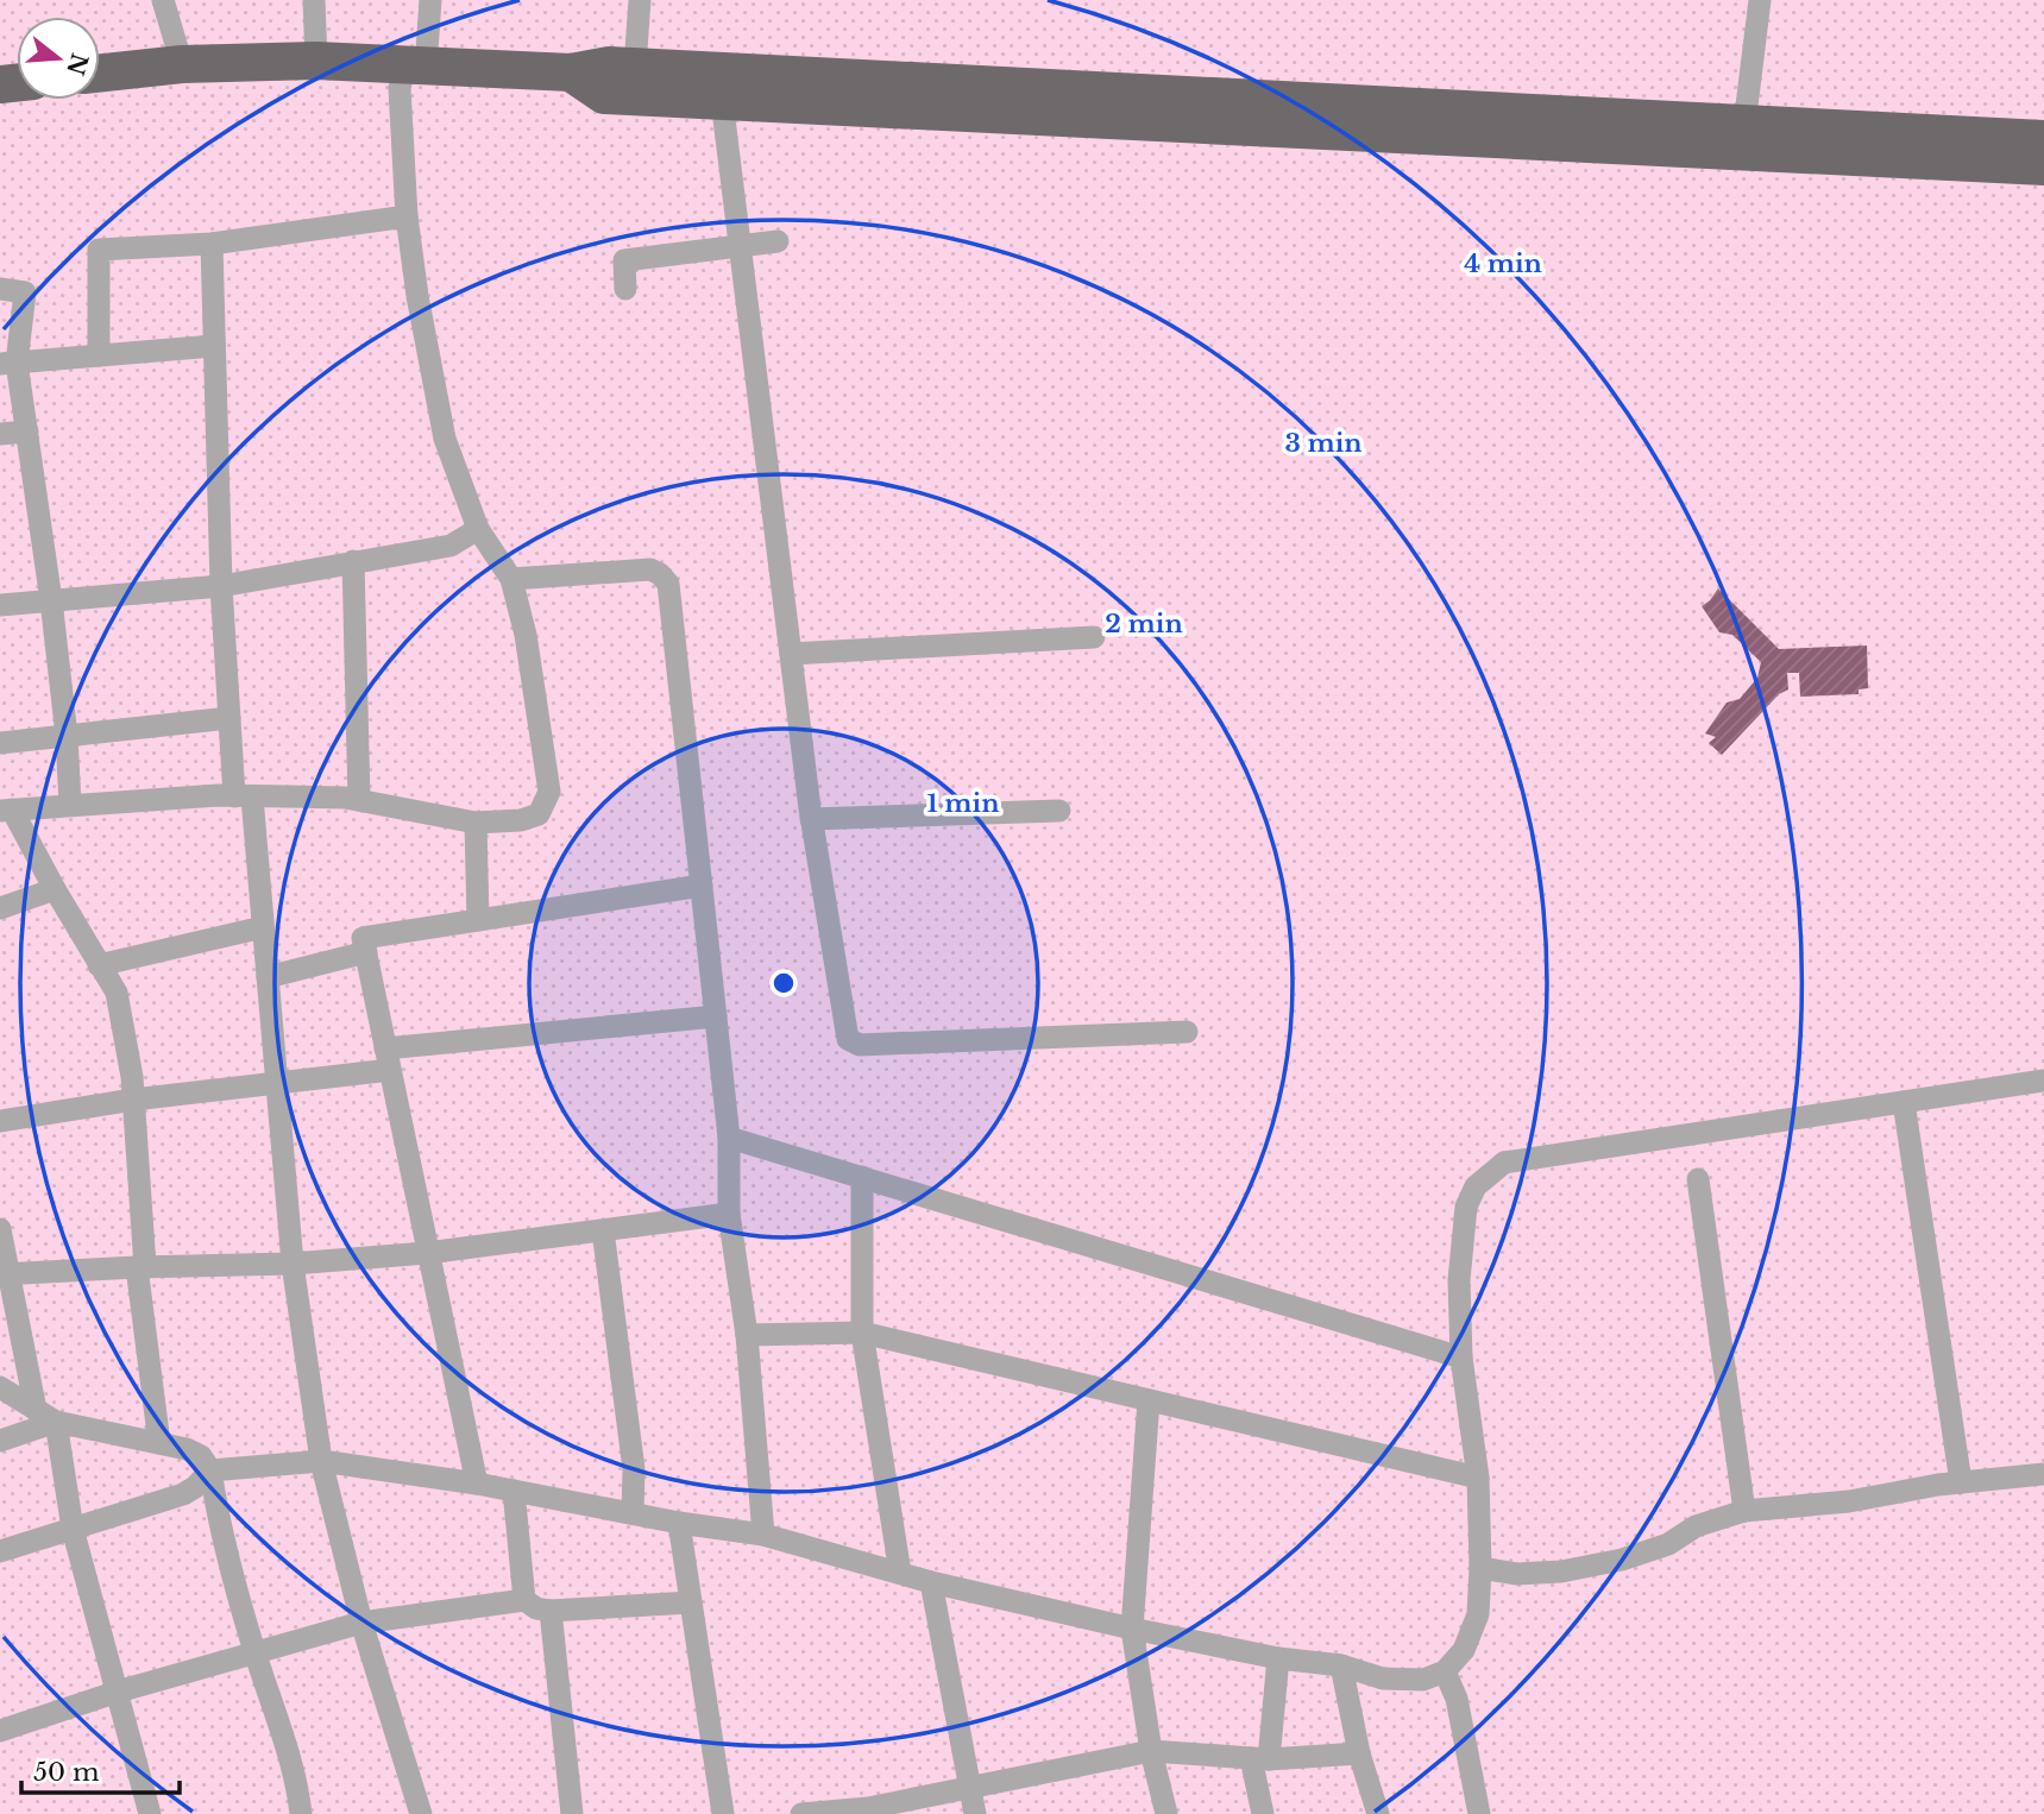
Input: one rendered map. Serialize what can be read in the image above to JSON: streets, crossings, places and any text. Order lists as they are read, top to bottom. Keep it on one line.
{"scale_bar":"50 m","north":"right","rings":["4 min","3 min","2 min","1 min"]}
